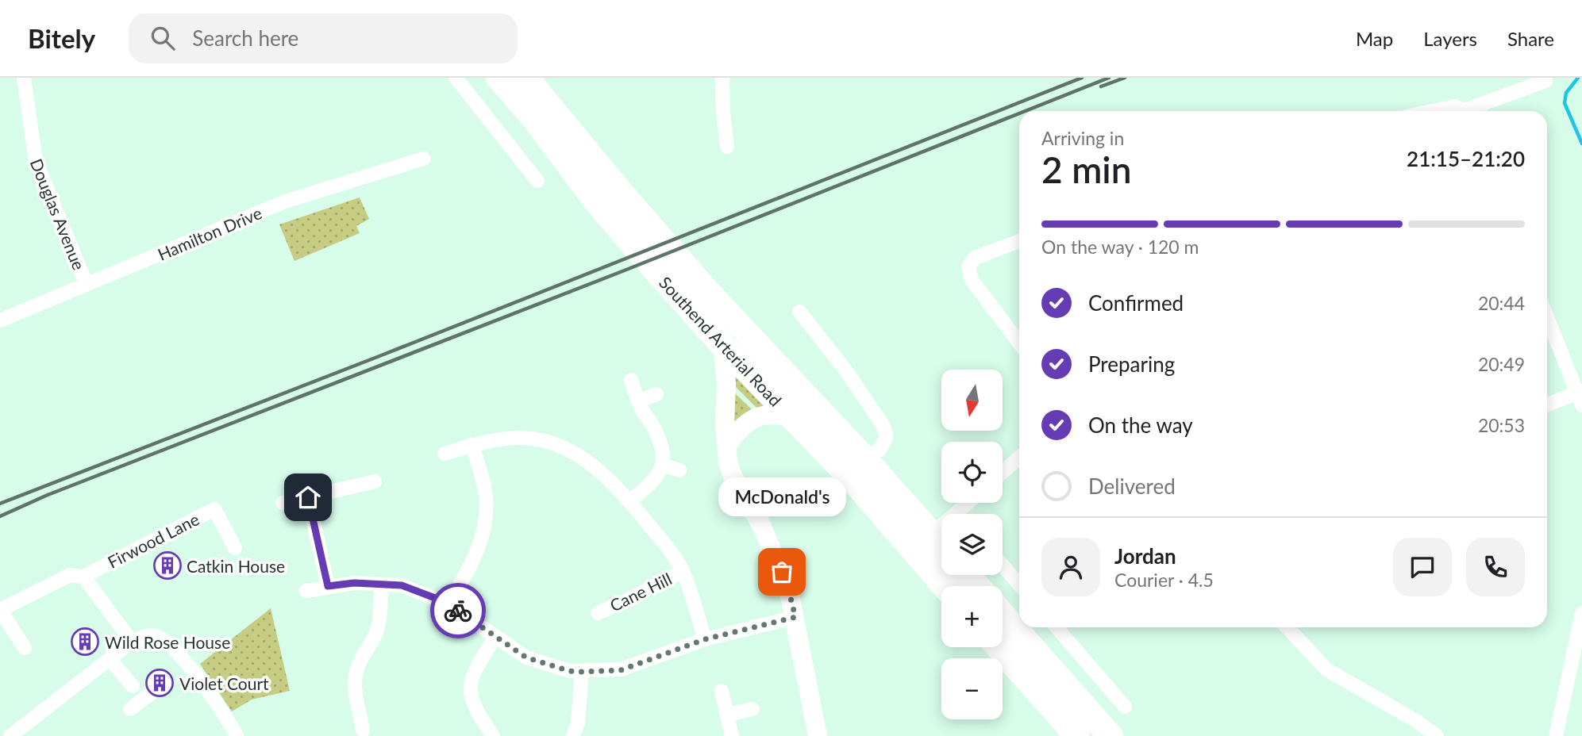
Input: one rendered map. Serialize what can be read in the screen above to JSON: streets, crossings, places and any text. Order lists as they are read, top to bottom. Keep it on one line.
{"streets":{"highway":["Southend Arterial Road"],"street":["Douglas Avenue","Hamilton Drive","Firwood Lane","Cane Hill"]},"crossings":[["Douglas Avenue","Hamilton Drive"]],"places":{"building":["Catkin House","Wild Rose House","Violet Court"],"other":["McDonald's"]},"north":"bottom","page":{"header":"Bitely","search":"Search here","nav":["Map","Layers","Share"],"heading":["2 min","Arriving in","21:15–21:20"],"panel":["Jordan","Courier · 4.5"],"bar":"On the way · 120 m","list":[["Confirmed","20:44"],["Preparing","20:49"],["On the way","20:53"],"Delivered"],"map_buttons":["+","−"],"bubble":"McDonald's"}}
